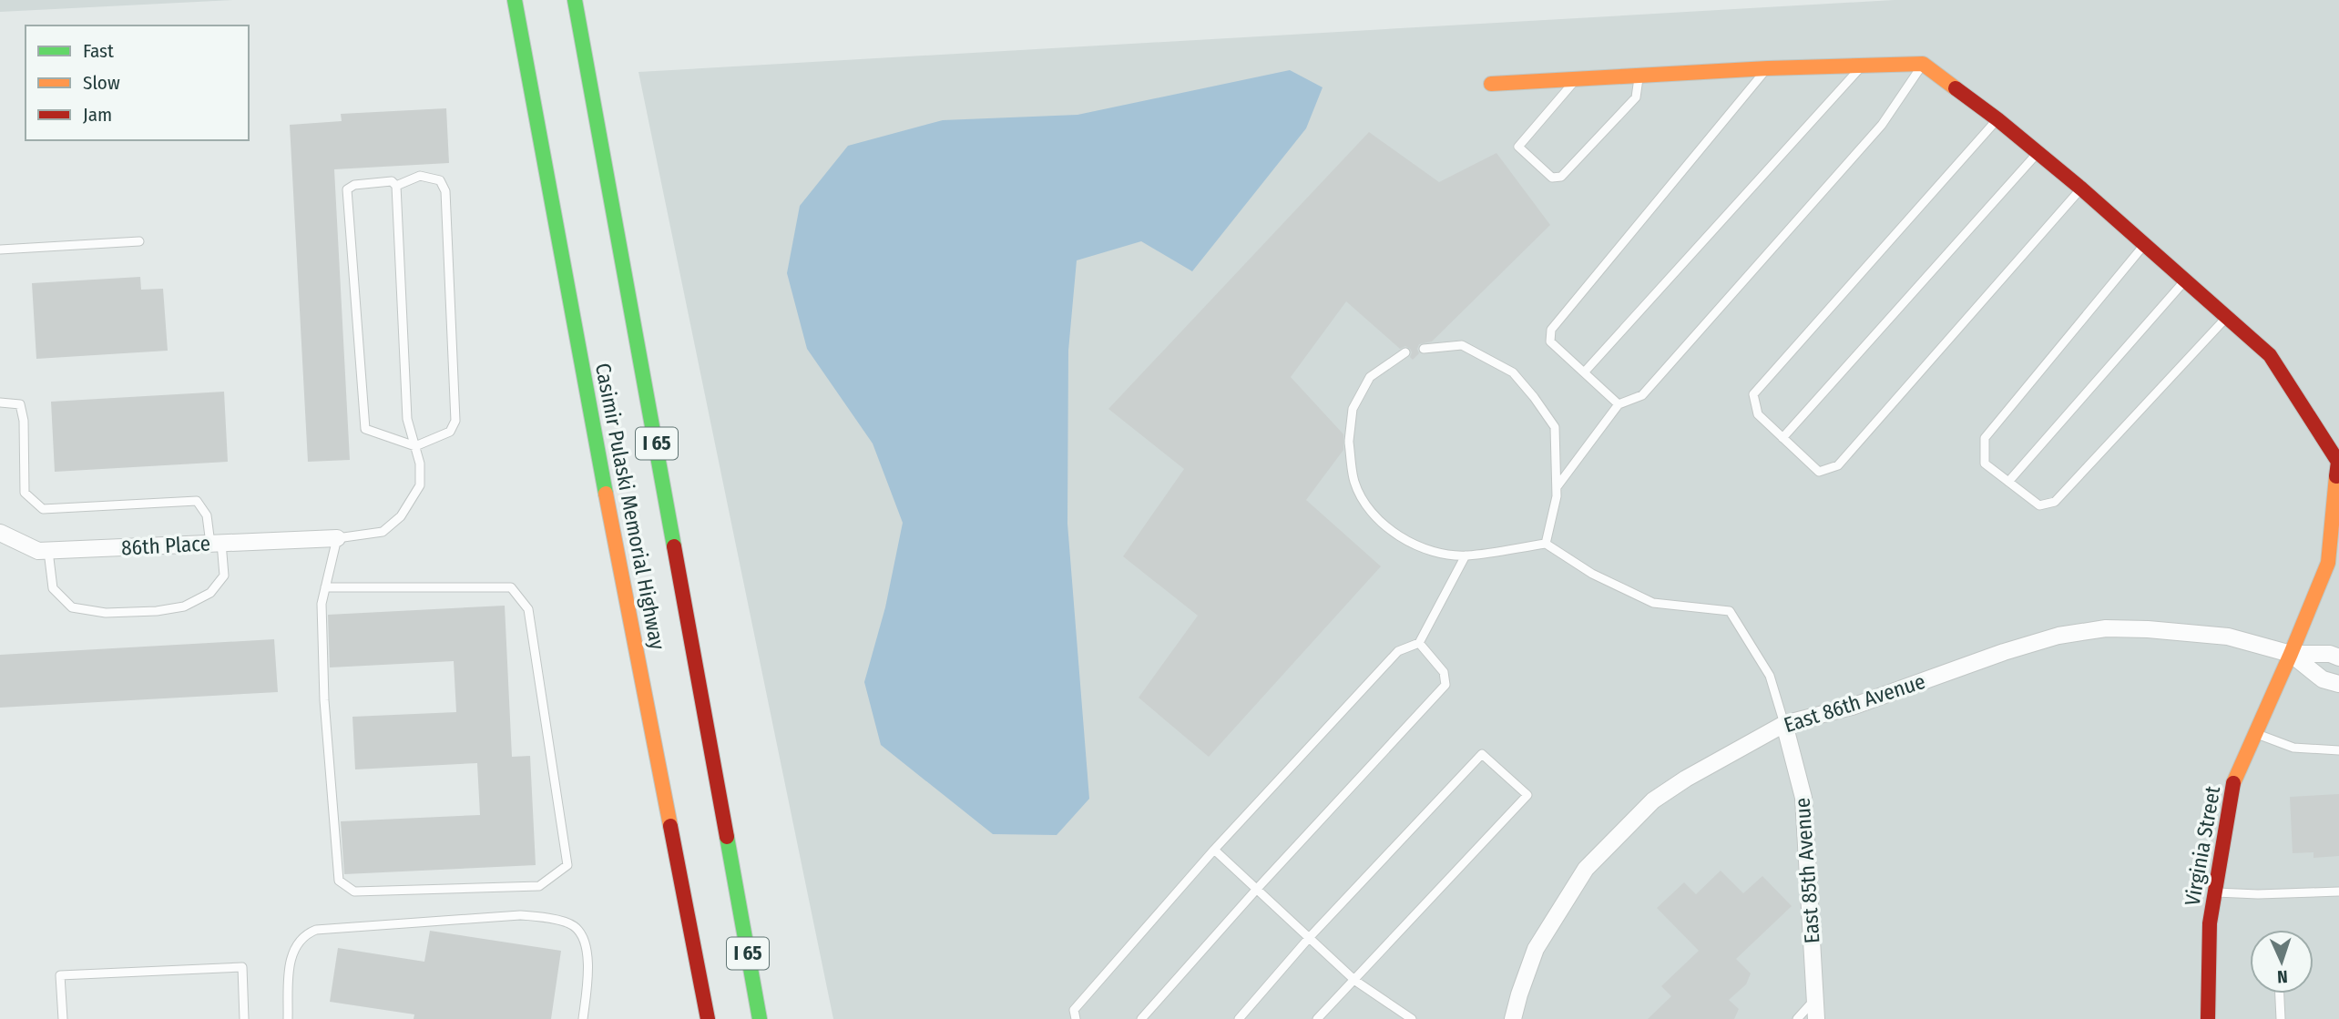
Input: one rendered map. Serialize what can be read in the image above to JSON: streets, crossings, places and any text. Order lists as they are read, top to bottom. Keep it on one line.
{"streets":{"main road":["I 65","Casimir Pulaski Memorial Highway","Virginia Street"],"street":["86th Place","East 86th Avenue","East 85th Avenue"]},"crossings":[["East 86th Avenue","Virginia Street"],["East 86th Avenue","East 85th Avenue"]],"legend":["Fast","Slow","Jam"],"north":"bottom"}
